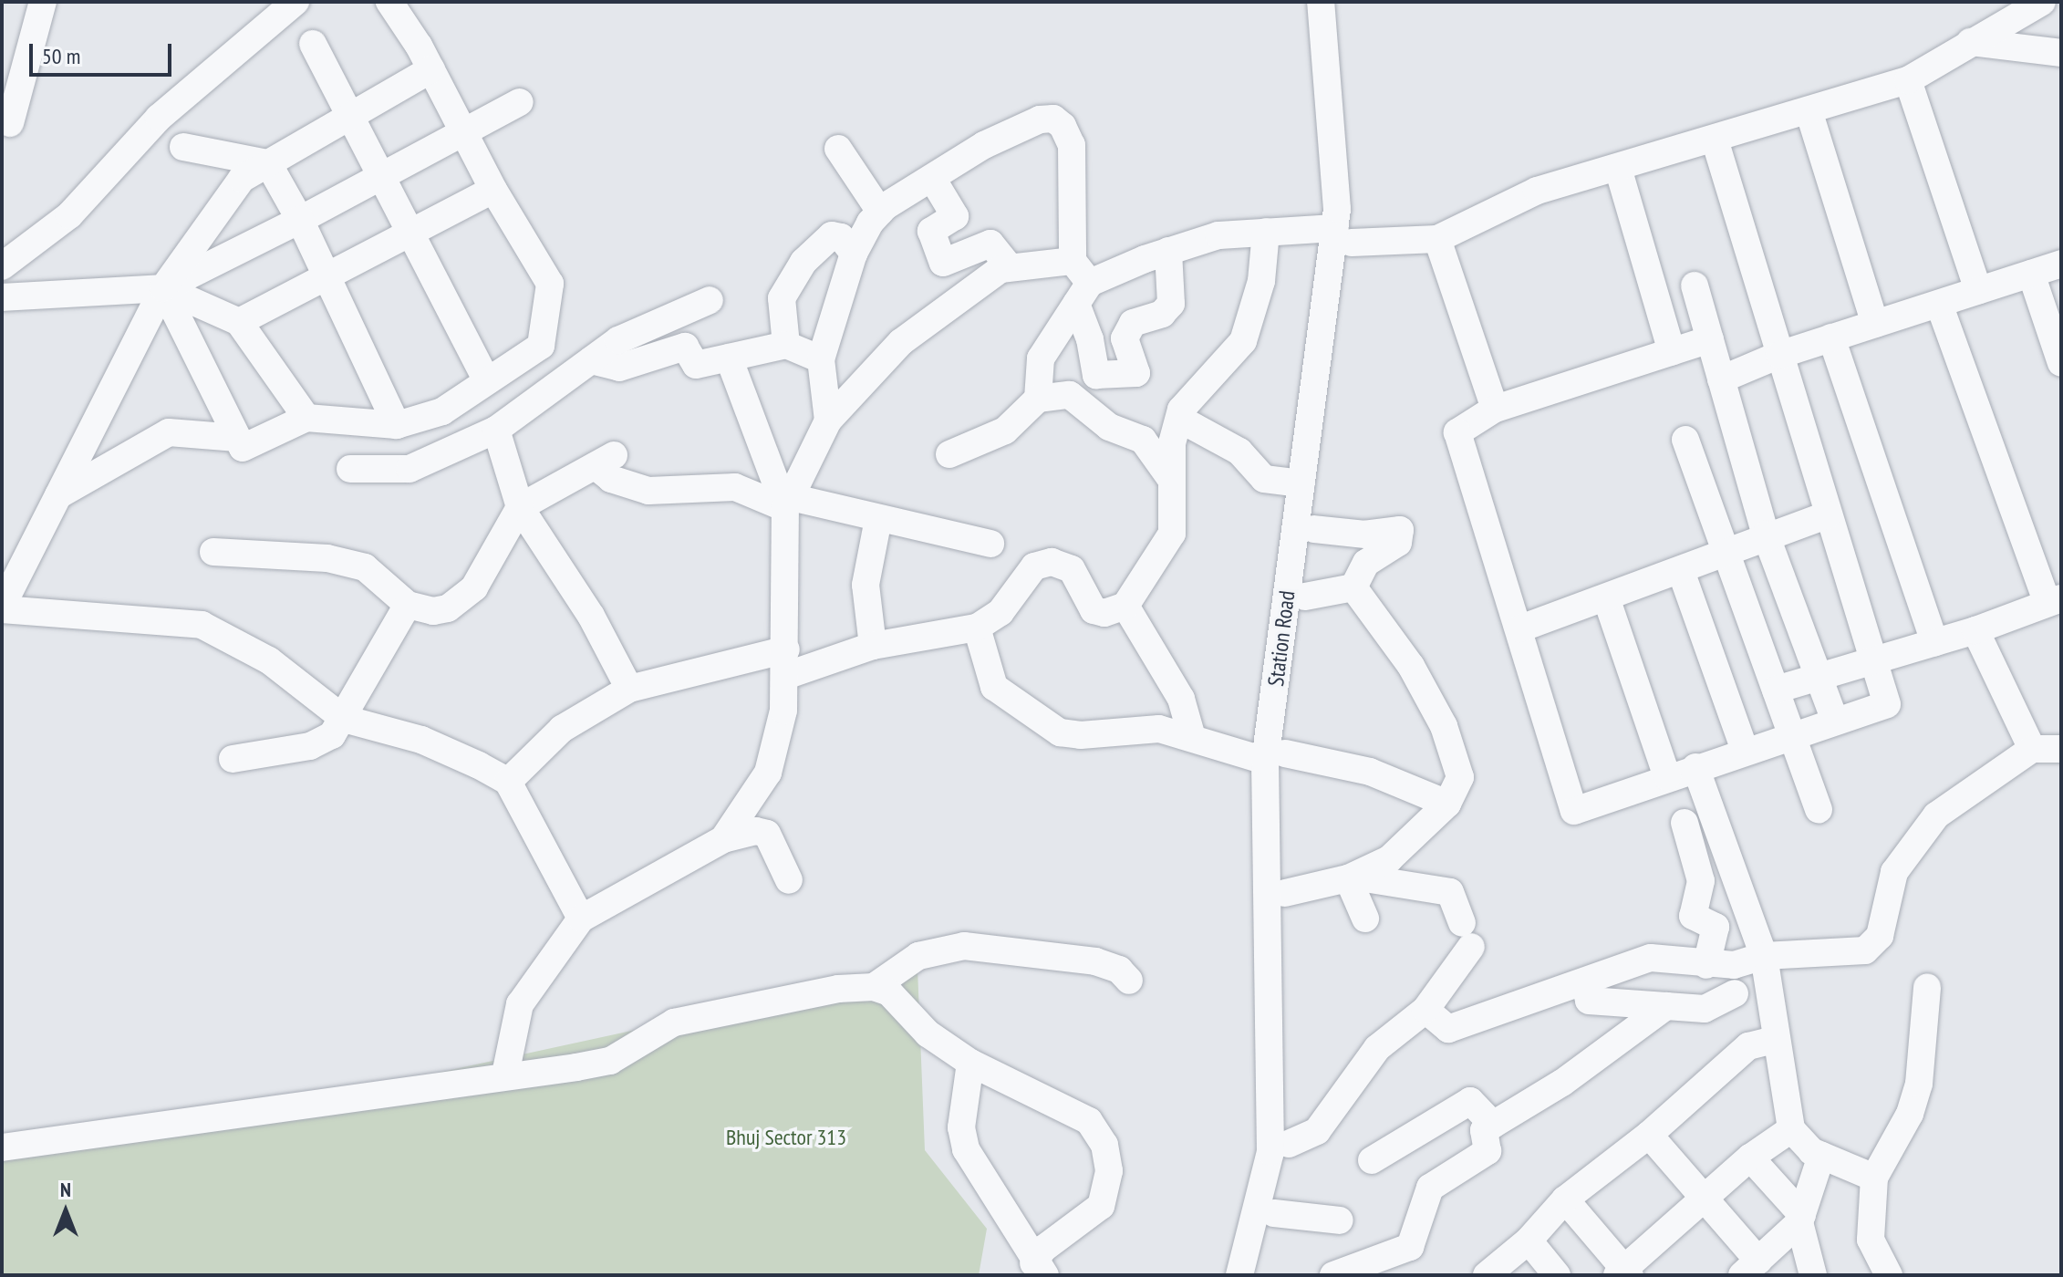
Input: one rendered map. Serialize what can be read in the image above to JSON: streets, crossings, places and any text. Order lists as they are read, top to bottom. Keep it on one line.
{"streets":{"street":["Station Road"]},"parks":["Bhuj Sector 313"],"scale_bar":"50 m","north":"top"}
